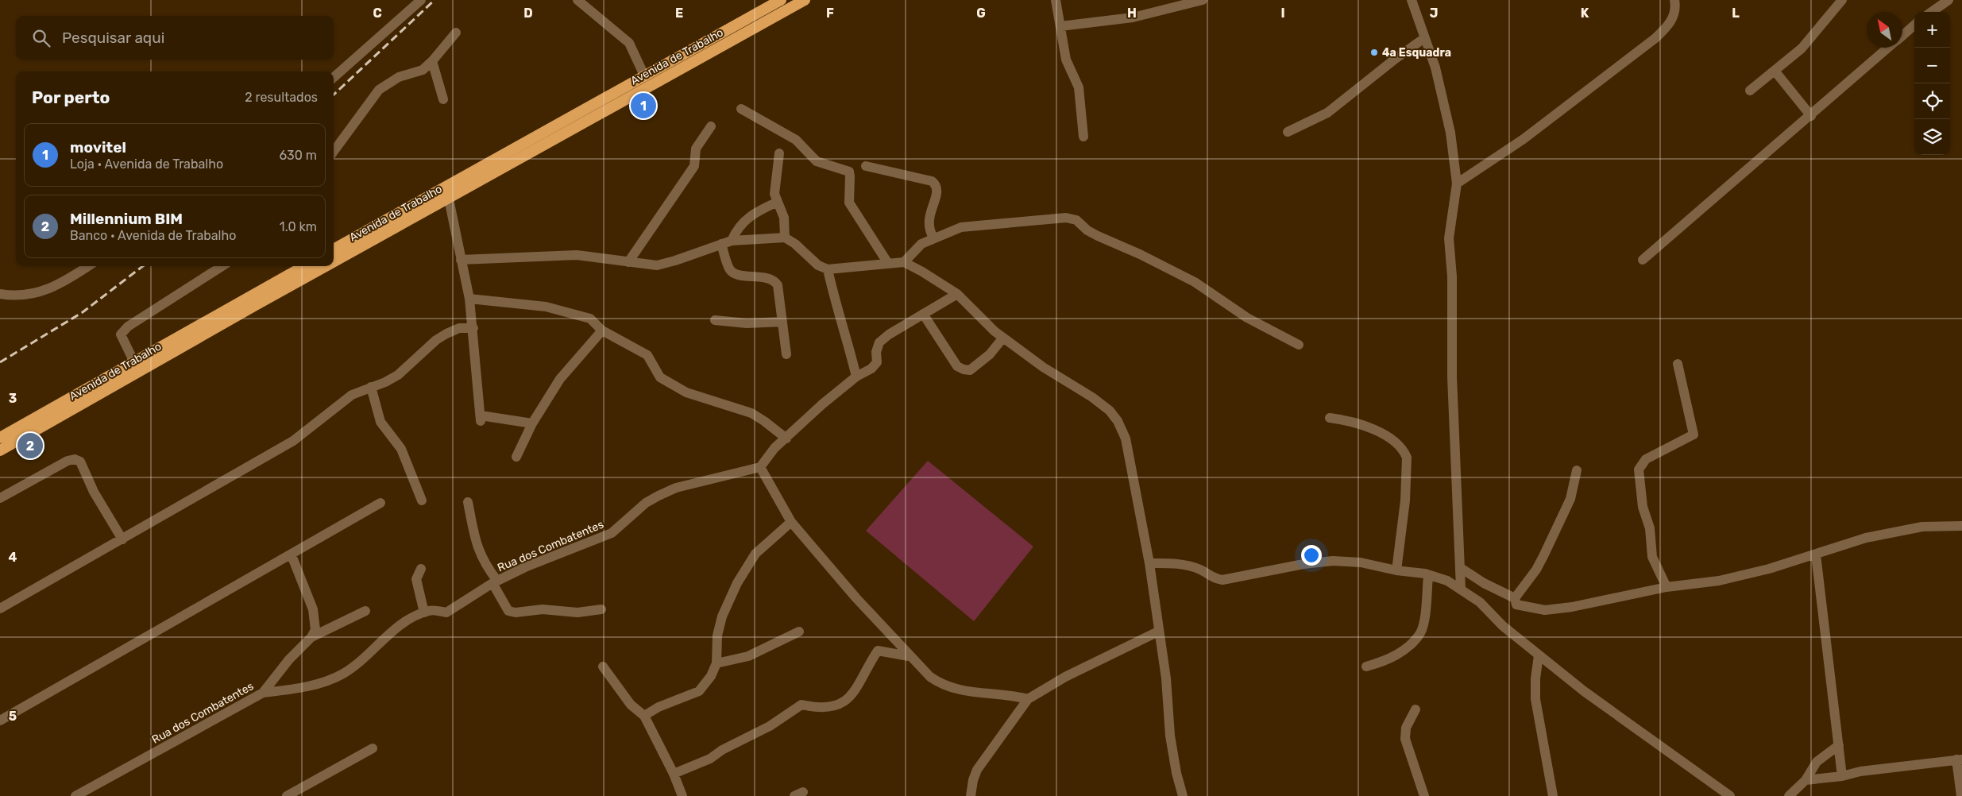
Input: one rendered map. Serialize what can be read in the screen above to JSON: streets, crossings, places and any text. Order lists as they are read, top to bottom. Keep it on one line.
{"streets":{"highway":["Avenida de Trabalho"],"street":["Rua dos Combatentes"]},"places":["4a Esquadra"],"north":"top left","page":{"map_buttons":["+","−"],"search":"Pesquisar aqui","heading":["Por perto","2 resultados"],"pins":["1","2"],"list":[{"mark":"1","name":"movitel","note":"Loja · Avenida de Trabalho","value":"630 m"},{"mark":"2","name":"Millennium BIM","note":"Banco · Avenida de Trabalho","value":"1.0 km"}]},"grid":{"columns":["C","D","E","F","G","H","I","J","K","L"],"rows":["3","4","5"]}}
